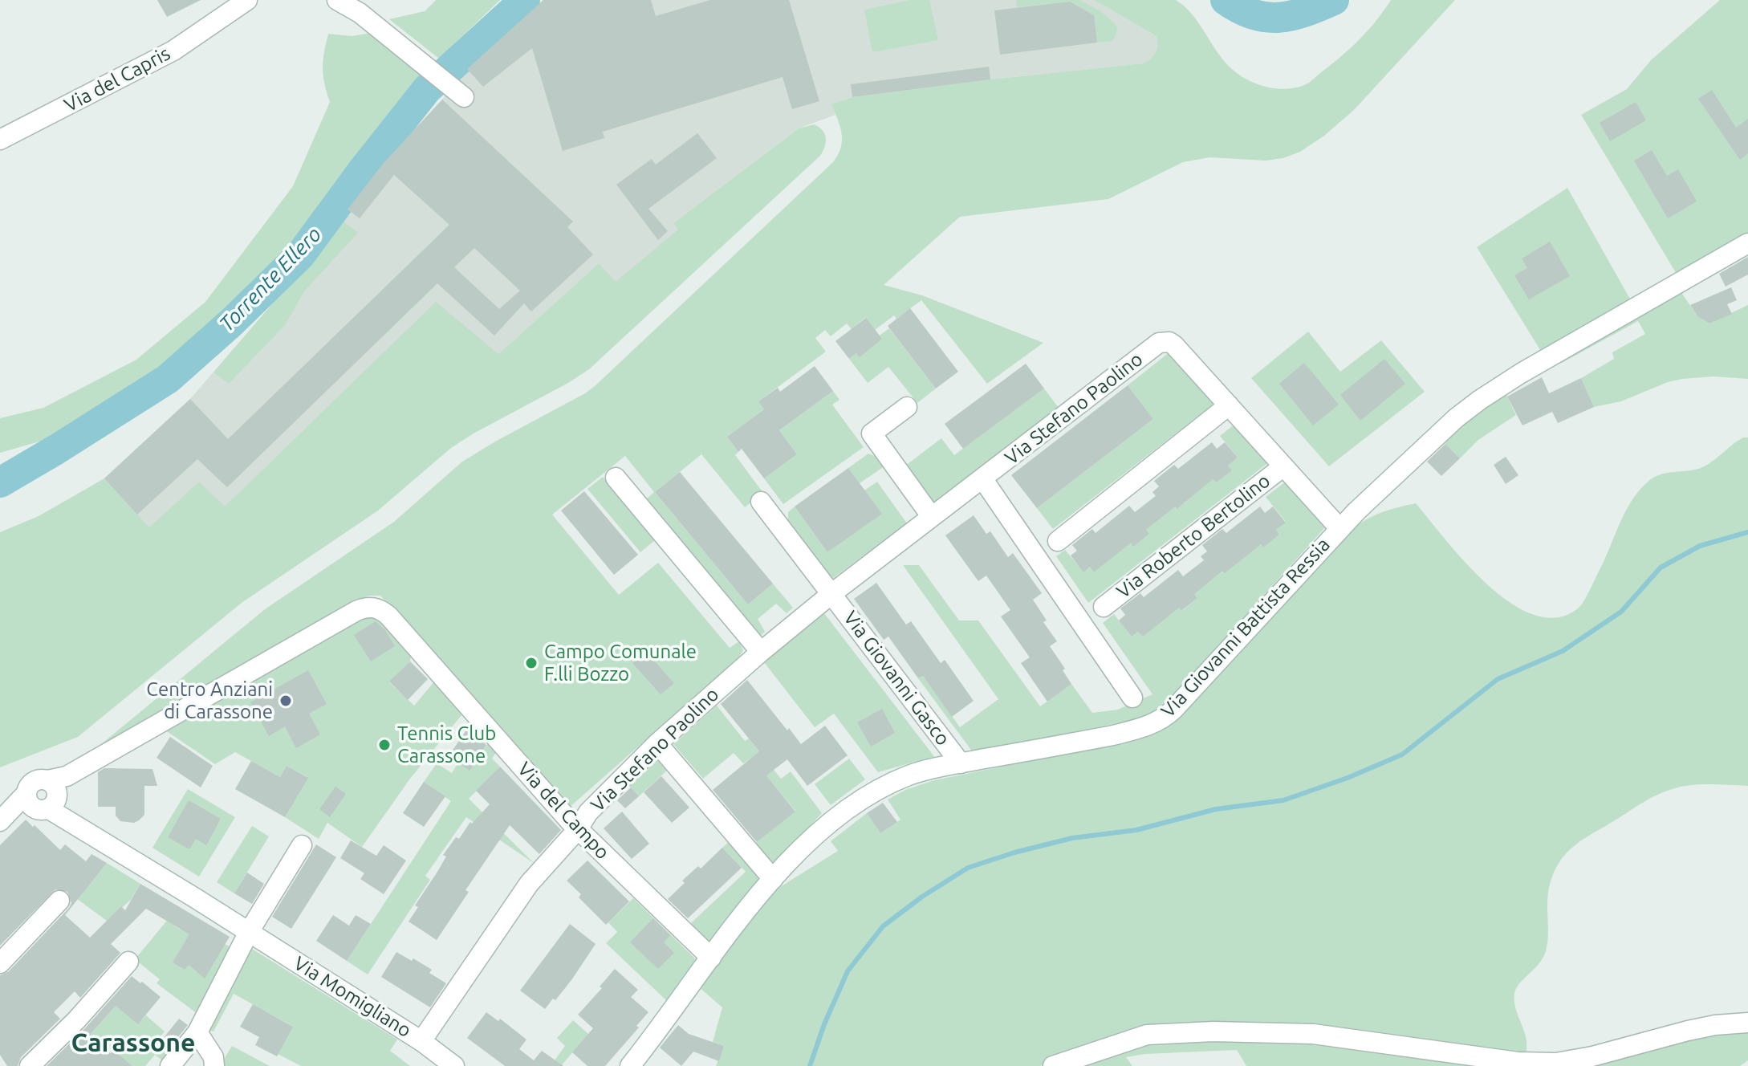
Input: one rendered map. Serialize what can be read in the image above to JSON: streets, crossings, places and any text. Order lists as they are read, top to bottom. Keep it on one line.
{"streets":{"street":["Via del Capris","Via Stefano Paolino","Via Roberto Bertolino","Via Giovanni Battista Ressia","Via Giovanni Gasco","Via del Campo","Via Momigliano"]},"crossings":[["Via Stefano Paolino","Via Roberto Bertolino"],["Via Stefano Paolino","Via Giovanni Gasco"],["Via Stefano Paolino","Via del Campo"],["Via Stefano Paolino","Via Momigliano"],["Via Roberto Bertolino","Via Giovanni Battista Ressia"],["Via Giovanni Battista Ressia","Via Giovanni Gasco"],["Via Giovanni Battista Ressia","Via del Campo"],["Via del Campo","Via Momigliano"]],"districts":["Carassone"],"water":["Torrente Ellero"],"places":["Campo Comunale F.lli Bozzo","Centro Anziani di Carassone","Tennis Club Carassone"]}
